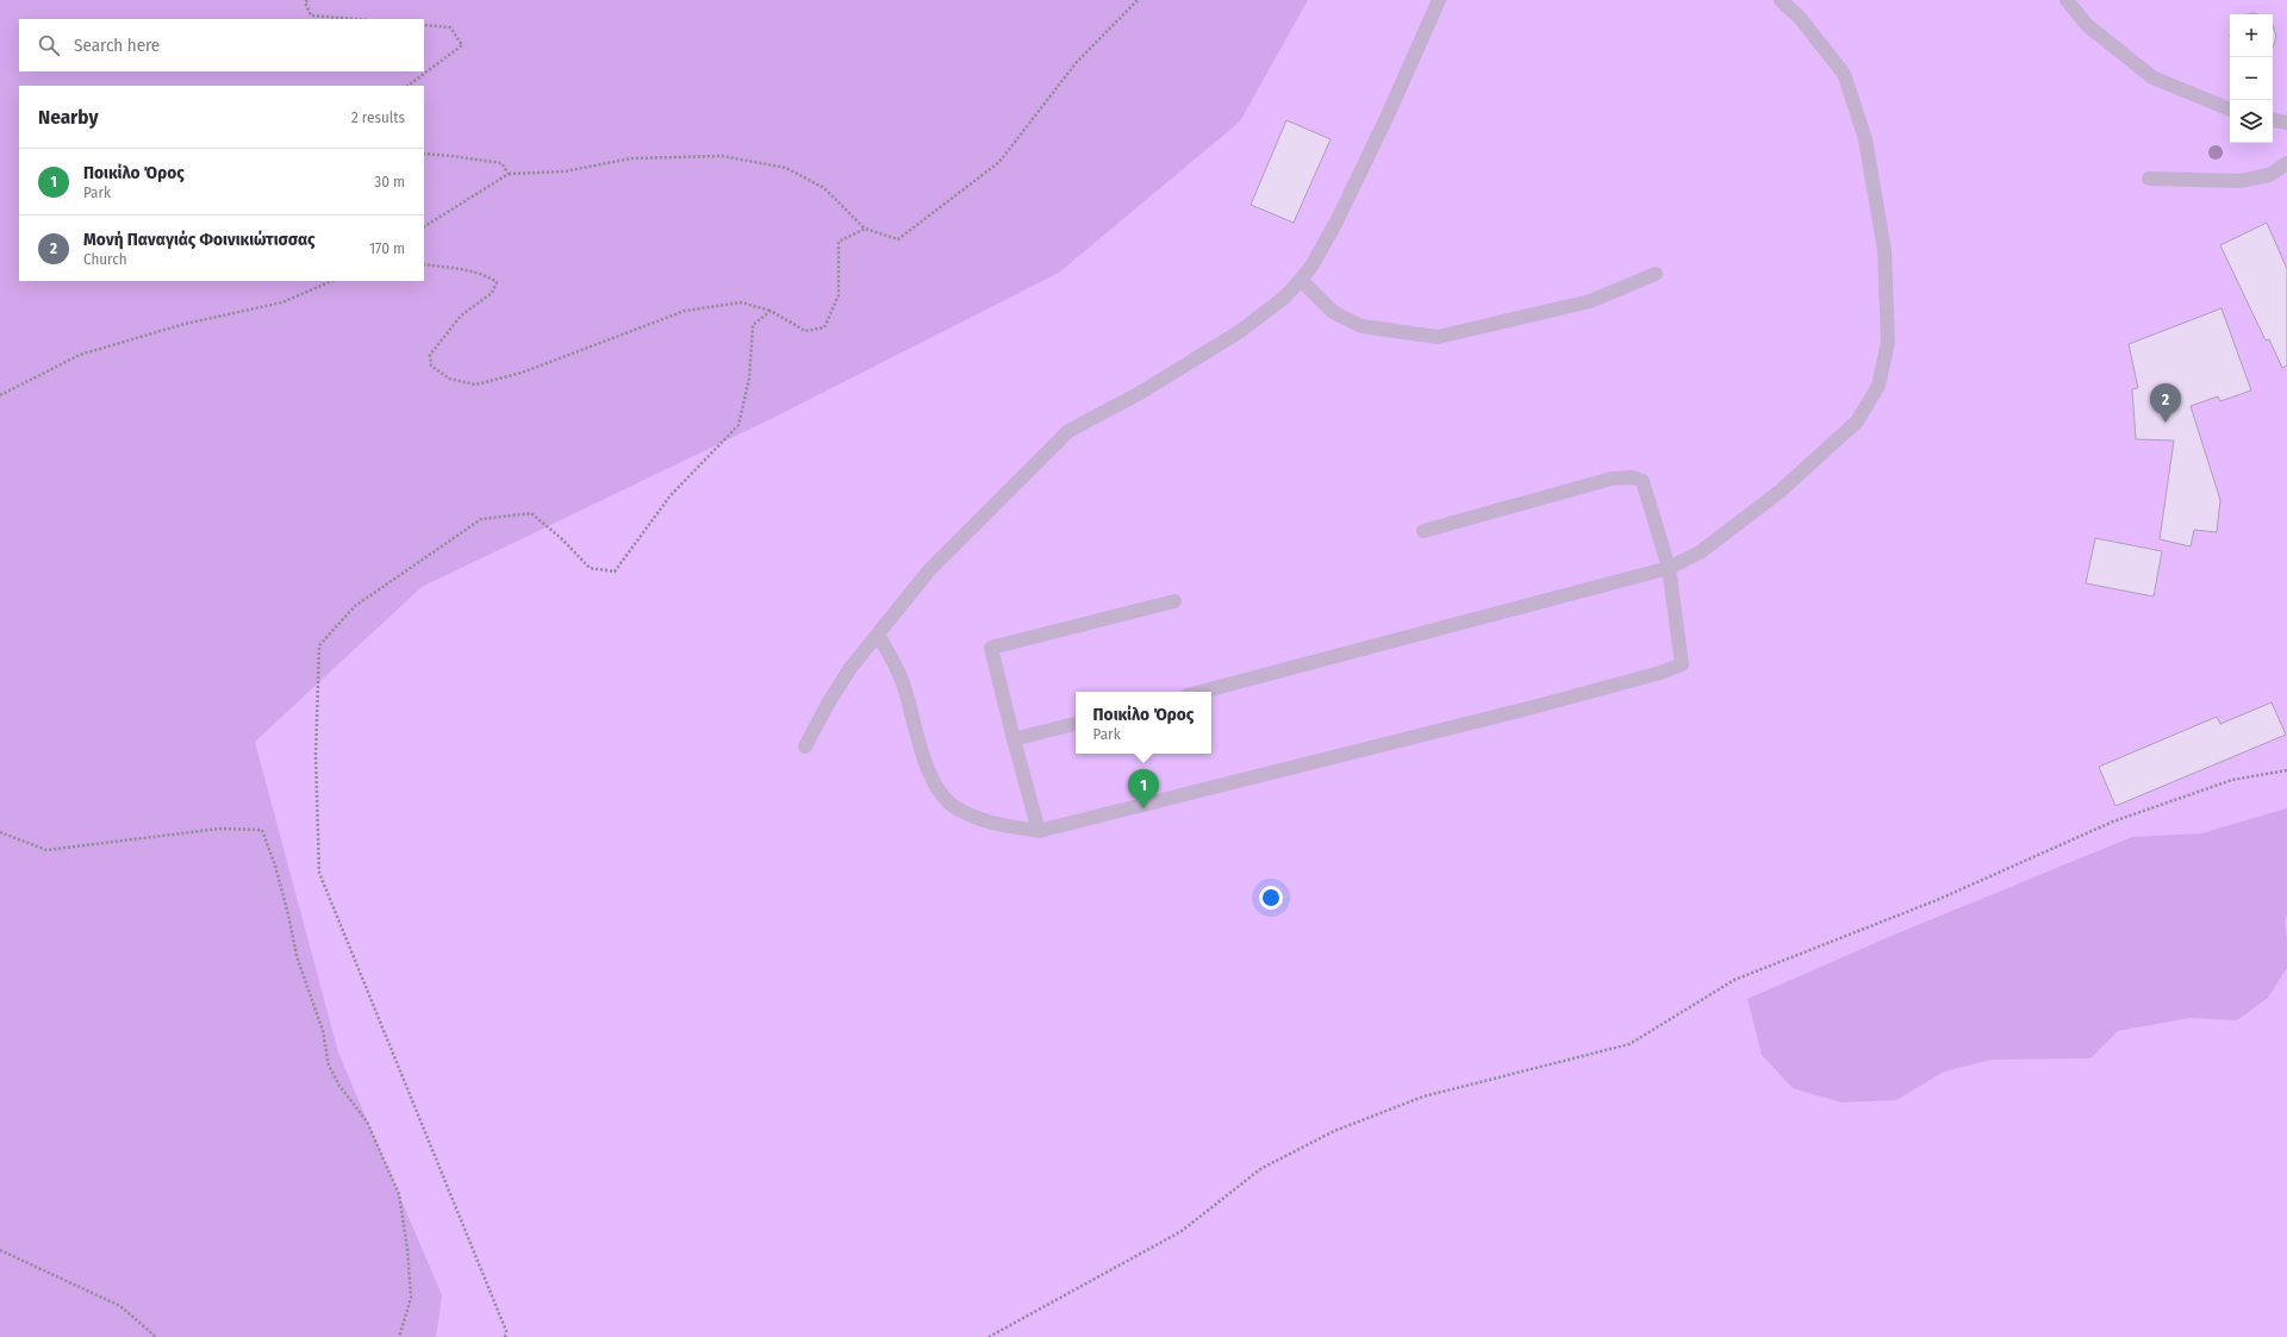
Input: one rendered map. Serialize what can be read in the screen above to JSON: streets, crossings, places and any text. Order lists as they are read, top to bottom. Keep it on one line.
{"page":{"map_buttons":["+","−"],"search":"Search here","heading":["Nearby","2 results"],"list":[{"mark":"1","name":"Ποικίλο Όρος","note":"Park","value":"30 m"},{"mark":"2","name":"Μονή Παναγιάς Φοινικιώτισσας","note":"Church","value":"170 m"}],"pins":["2","1"],"popup":["Ποικίλο Όρος","Park"]}}
